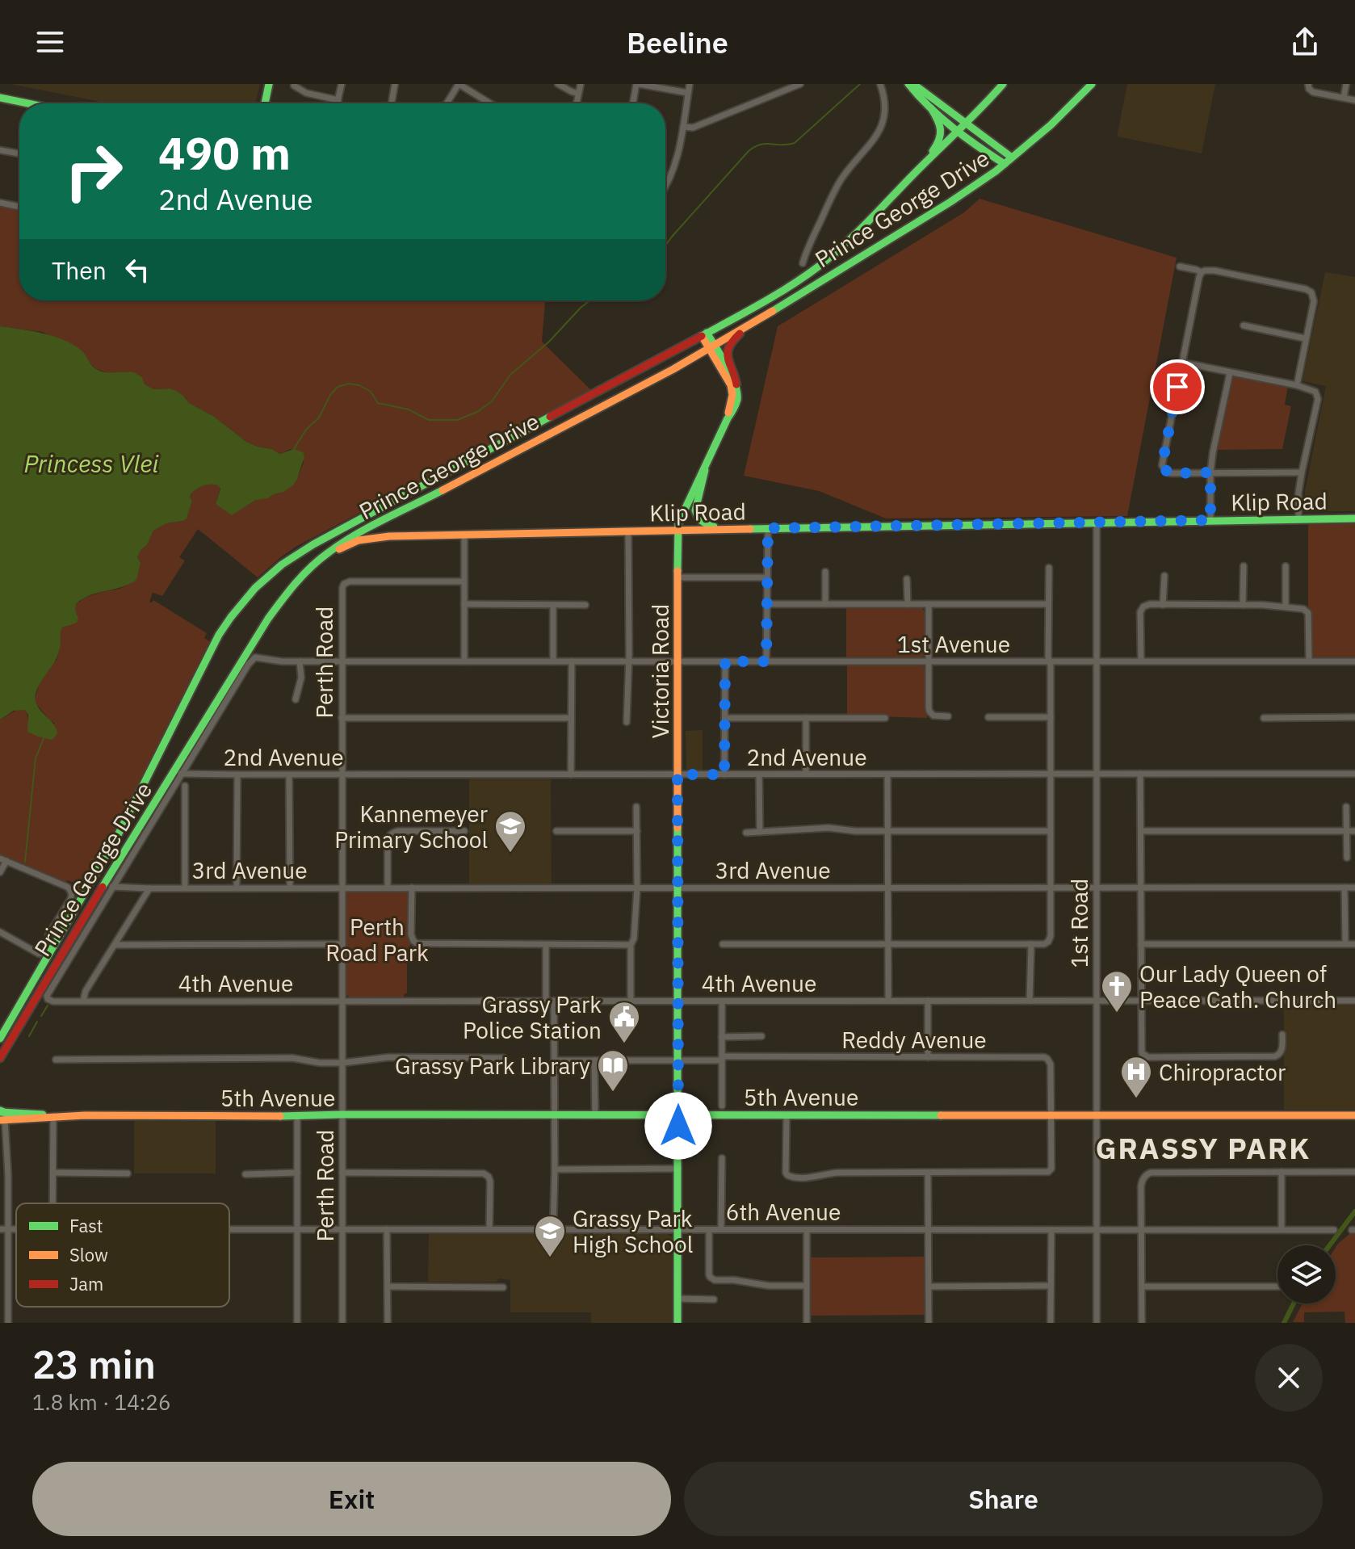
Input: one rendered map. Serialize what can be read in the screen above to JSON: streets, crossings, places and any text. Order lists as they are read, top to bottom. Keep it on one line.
{"streets":{"main road":["Prince George Drive","Klip Road","Victoria Road","5th Avenue"],"street":["1st Avenue","Perth Road","2nd Avenue","3rd Avenue","1st Road","4th Avenue","Reddy Avenue","6th Avenue"]},"crossings":[["Prince George Drive","Klip Road"],["Prince George Drive","Victoria Road"],["Klip Road","Victoria Road"],["Klip Road","1st Road"],["1st Avenue","Perth Road"],["1st Avenue","Victoria Road"],["1st Avenue","2nd Avenue"],["1st Avenue","1st Road"],["Perth Road","2nd Avenue"],["Perth Road","3rd Avenue"],["Perth Road","4th Avenue"],["Perth Road","5th Avenue"],["Perth Road","6th Avenue"],["Victoria Road","2nd Avenue"],["Victoria Road","3rd Avenue"],["Victoria Road","4th Avenue"],["Victoria Road","Reddy Avenue"],["Victoria Road","5th Avenue"],["Victoria Road","6th Avenue"],["2nd Avenue","1st Road"],["3rd Avenue","1st Road"],["3rd Avenue","4th Avenue"],["1st Road","4th Avenue"],["1st Road","5th Avenue"],["1st Road","6th Avenue"],["Reddy Avenue","5th Avenue"]],"districts":["GRASSY PARK"],"water":["Princess Vlei"],"parks":["Perth Road Park"],"places":{"school or university":["Kannemeyer Primary School","Grassy Park High School"],"church":["Our Lady Queen of Peace Cath. Church"],"public building":["Grassy Park Police Station"],"library":["Grassy Park Library"],"hospital":["Chiropractor"]},"legend":["Fast","Slow","Jam"],"page":{"header":"Beeline","turn":["490 m","2nd Avenue"],"then":"Then","heading":["23 min","1.8 km · 14:26"],"buttons":["Exit","Share"]}}
